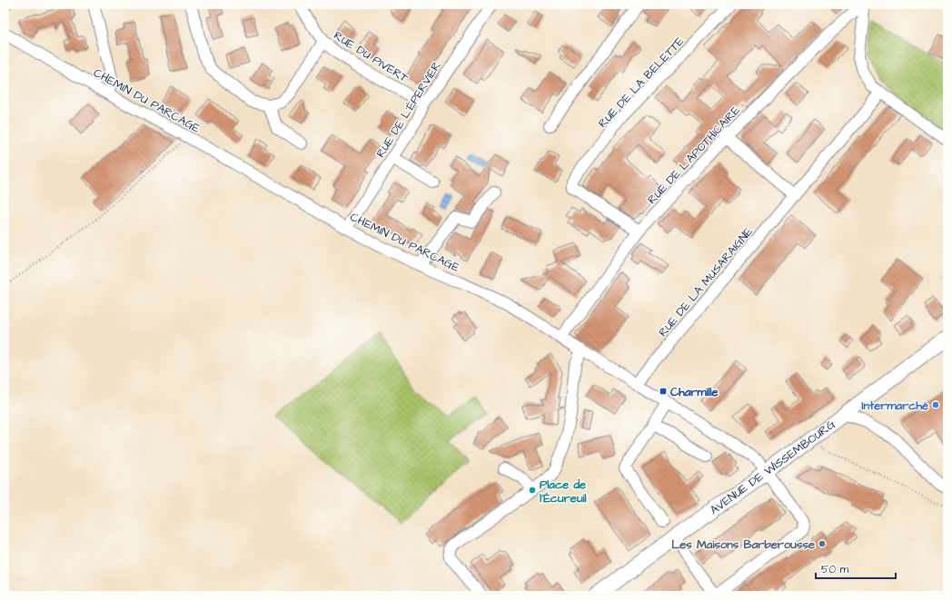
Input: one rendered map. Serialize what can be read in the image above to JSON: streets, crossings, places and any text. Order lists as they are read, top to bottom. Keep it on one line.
{"streets":{"main road":["AVENUE DE WISSEMBOURG"],"street":["RUE DU PIVERT","RUE DE LA BELETTE","CHEMIN DU PARCAGE","RUE DE L'ÉPERVIER","RUE DE L'APOTHICAIRE","RUE DE LA MUSARAIGNE"]},"crossings":[["RUE DU PIVERT","RUE DE L'ÉPERVIER"],["RUE DE LA BELETTE","RUE DE L'APOTHICAIRE"],["CHEMIN DU PARCAGE","RUE DE L'ÉPERVIER"],["CHEMIN DU PARCAGE","RUE DE L'APOTHICAIRE"],["CHEMIN DU PARCAGE","RUE DE LA MUSARAIGNE"],["CHEMIN DU PARCAGE","AVENUE DE WISSEMBOURG"]],"places":{"transit":["Charmille"],"other":["Intermarché","Place de l'Écureuil","Les Maisons Barberousse"]},"scale_bar":"50 m"}
